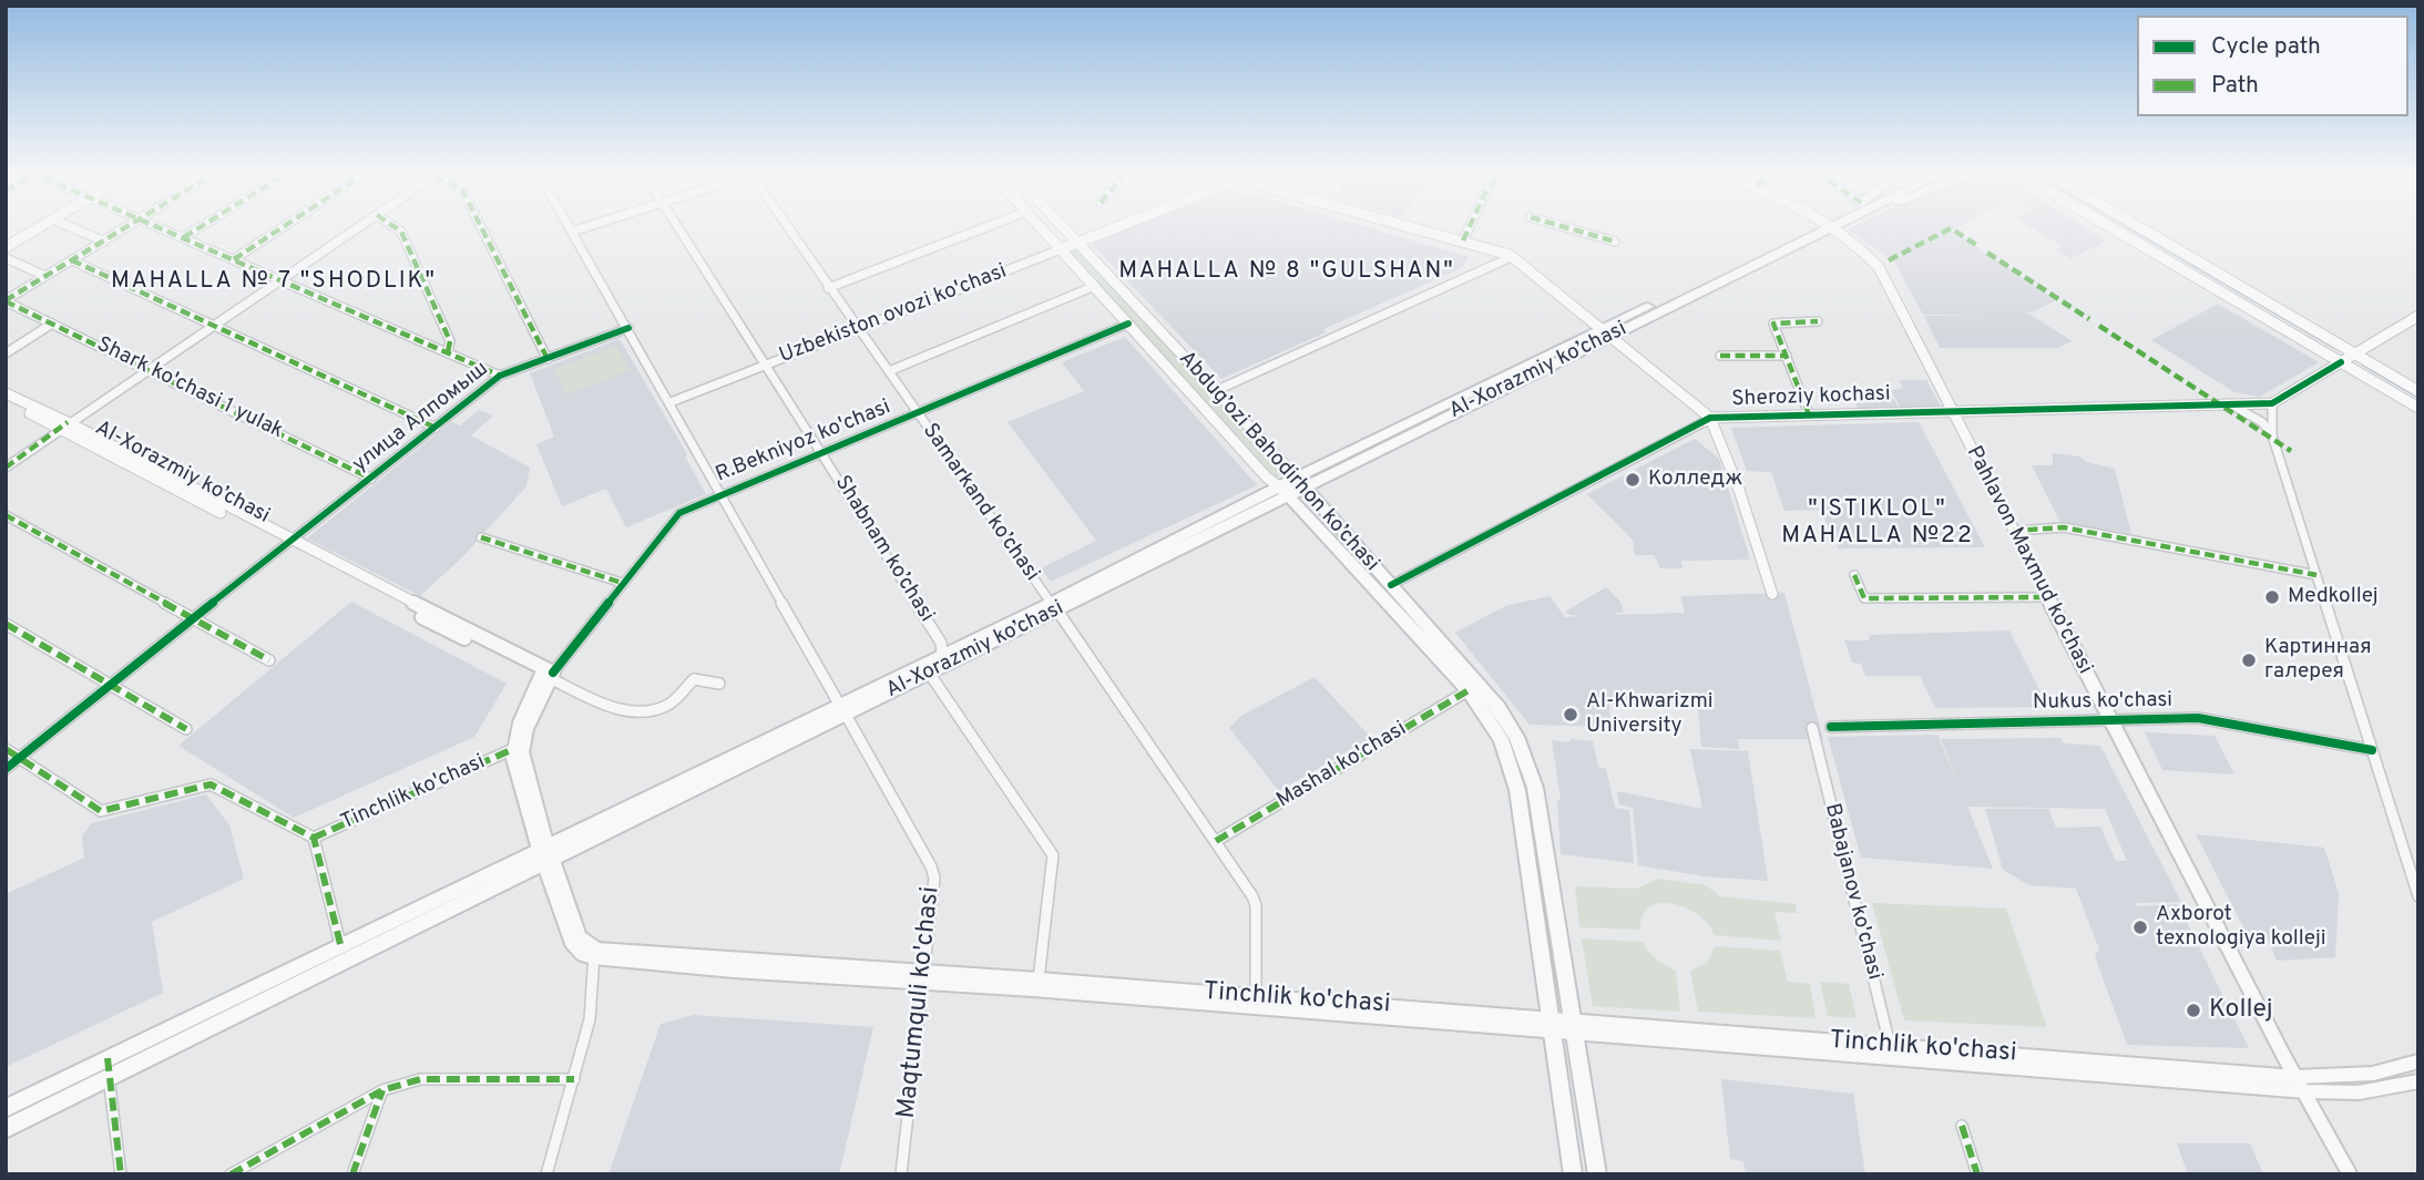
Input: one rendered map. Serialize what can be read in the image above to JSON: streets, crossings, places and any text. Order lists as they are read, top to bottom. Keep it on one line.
{"streets":{"main road":["Uzbekiston ovozi ko'chasi","Al-Xorazmiy ko’chasi","Sheroziy kochasi","Abdug’ozi Bahodirhon ko’chasi","Pahlavon Maxmud ko'chasi","Tinchlik ko'chasi"],"street":["Shark ko'chasi 1 yulak","улица Алпомыш","R.Bekniyoz ko'chasi","Samarkand ko’chasi","Shabnam ko’chasi","Nukus ko'chasi","Mashal ko'chasi","Babajanov ko'chasi","Maqtumquli ko'chasi"]},"crossings":[["Uzbekiston ovozi ko'chasi","Abdug’ozi Bahodirhon ko’chasi"],["Uzbekiston ovozi ko'chasi","Samarkand ko’chasi"],["Uzbekiston ovozi ko'chasi","Shabnam ko’chasi"],["Uzbekiston ovozi ko'chasi","Maqtumquli ko'chasi"],["Al-Xorazmiy ko’chasi","улица Алпомыш"],["Al-Xorazmiy ko’chasi","R.Bekniyoz ko'chasi"],["Al-Xorazmiy ko’chasi","Abdug’ozi Bahodirhon ko’chasi"],["Al-Xorazmiy ko’chasi","Samarkand ko’chasi"],["Al-Xorazmiy ko’chasi","Shabnam ko’chasi"],["Al-Xorazmiy ko’chasi","Tinchlik ko'chasi"],["Al-Xorazmiy ko’chasi","Maqtumquli ko'chasi"],["Shark ko'chasi 1 yulak","улица Алпомыш"],["Sheroziy kochasi","Abdug’ozi Bahodirhon ko’chasi"],["Sheroziy kochasi","Pahlavon Maxmud ko'chasi"],["улица Алпомыш","Tinchlik ko'chasi"],["улица Алпомыш","Maqtumquli ko'chasi"],["R.Bekniyoz ko'chasi","Abdug’ozi Bahodirhon ko’chasi"],["R.Bekniyoz ko'chasi","Samarkand ko’chasi"],["R.Bekniyoz ko'chasi","Shabnam ko’chasi"],["R.Bekniyoz ko'chasi","Tinchlik ko'chasi"],["R.Bekniyoz ko'chasi","Maqtumquli ko'chasi"],["Abdug’ozi Bahodirhon ko’chasi","Mashal ko'chasi"],["Abdug’ozi Bahodirhon ko’chasi","Tinchlik ko'chasi"],["Samarkand ko’chasi","Mashal ko'chasi"],["Samarkand ko’chasi","Tinchlik ko'chasi"],["Pahlavon Maxmud ko'chasi","Nukus ko'chasi"],["Pahlavon Maxmud ko'chasi","Tinchlik ko'chasi"],["Tinchlik ko'chasi","Babajanov ko'chasi"],["Tinchlik ko'chasi","Maqtumquli ko'chasi"]],"districts":["MAHALLA № 8 \"GULSHAN\"","MAHALLA № 7 \"SHODLIK\"","\"ISTIKLOL\" MAHALLA №22"],"places":["Колледж","Medkollej","Картинная галерея","Al-Khwarizmi University","Axborot texnologiya kolleji","Kollej"],"legend":["Cycle path","Path"]}
